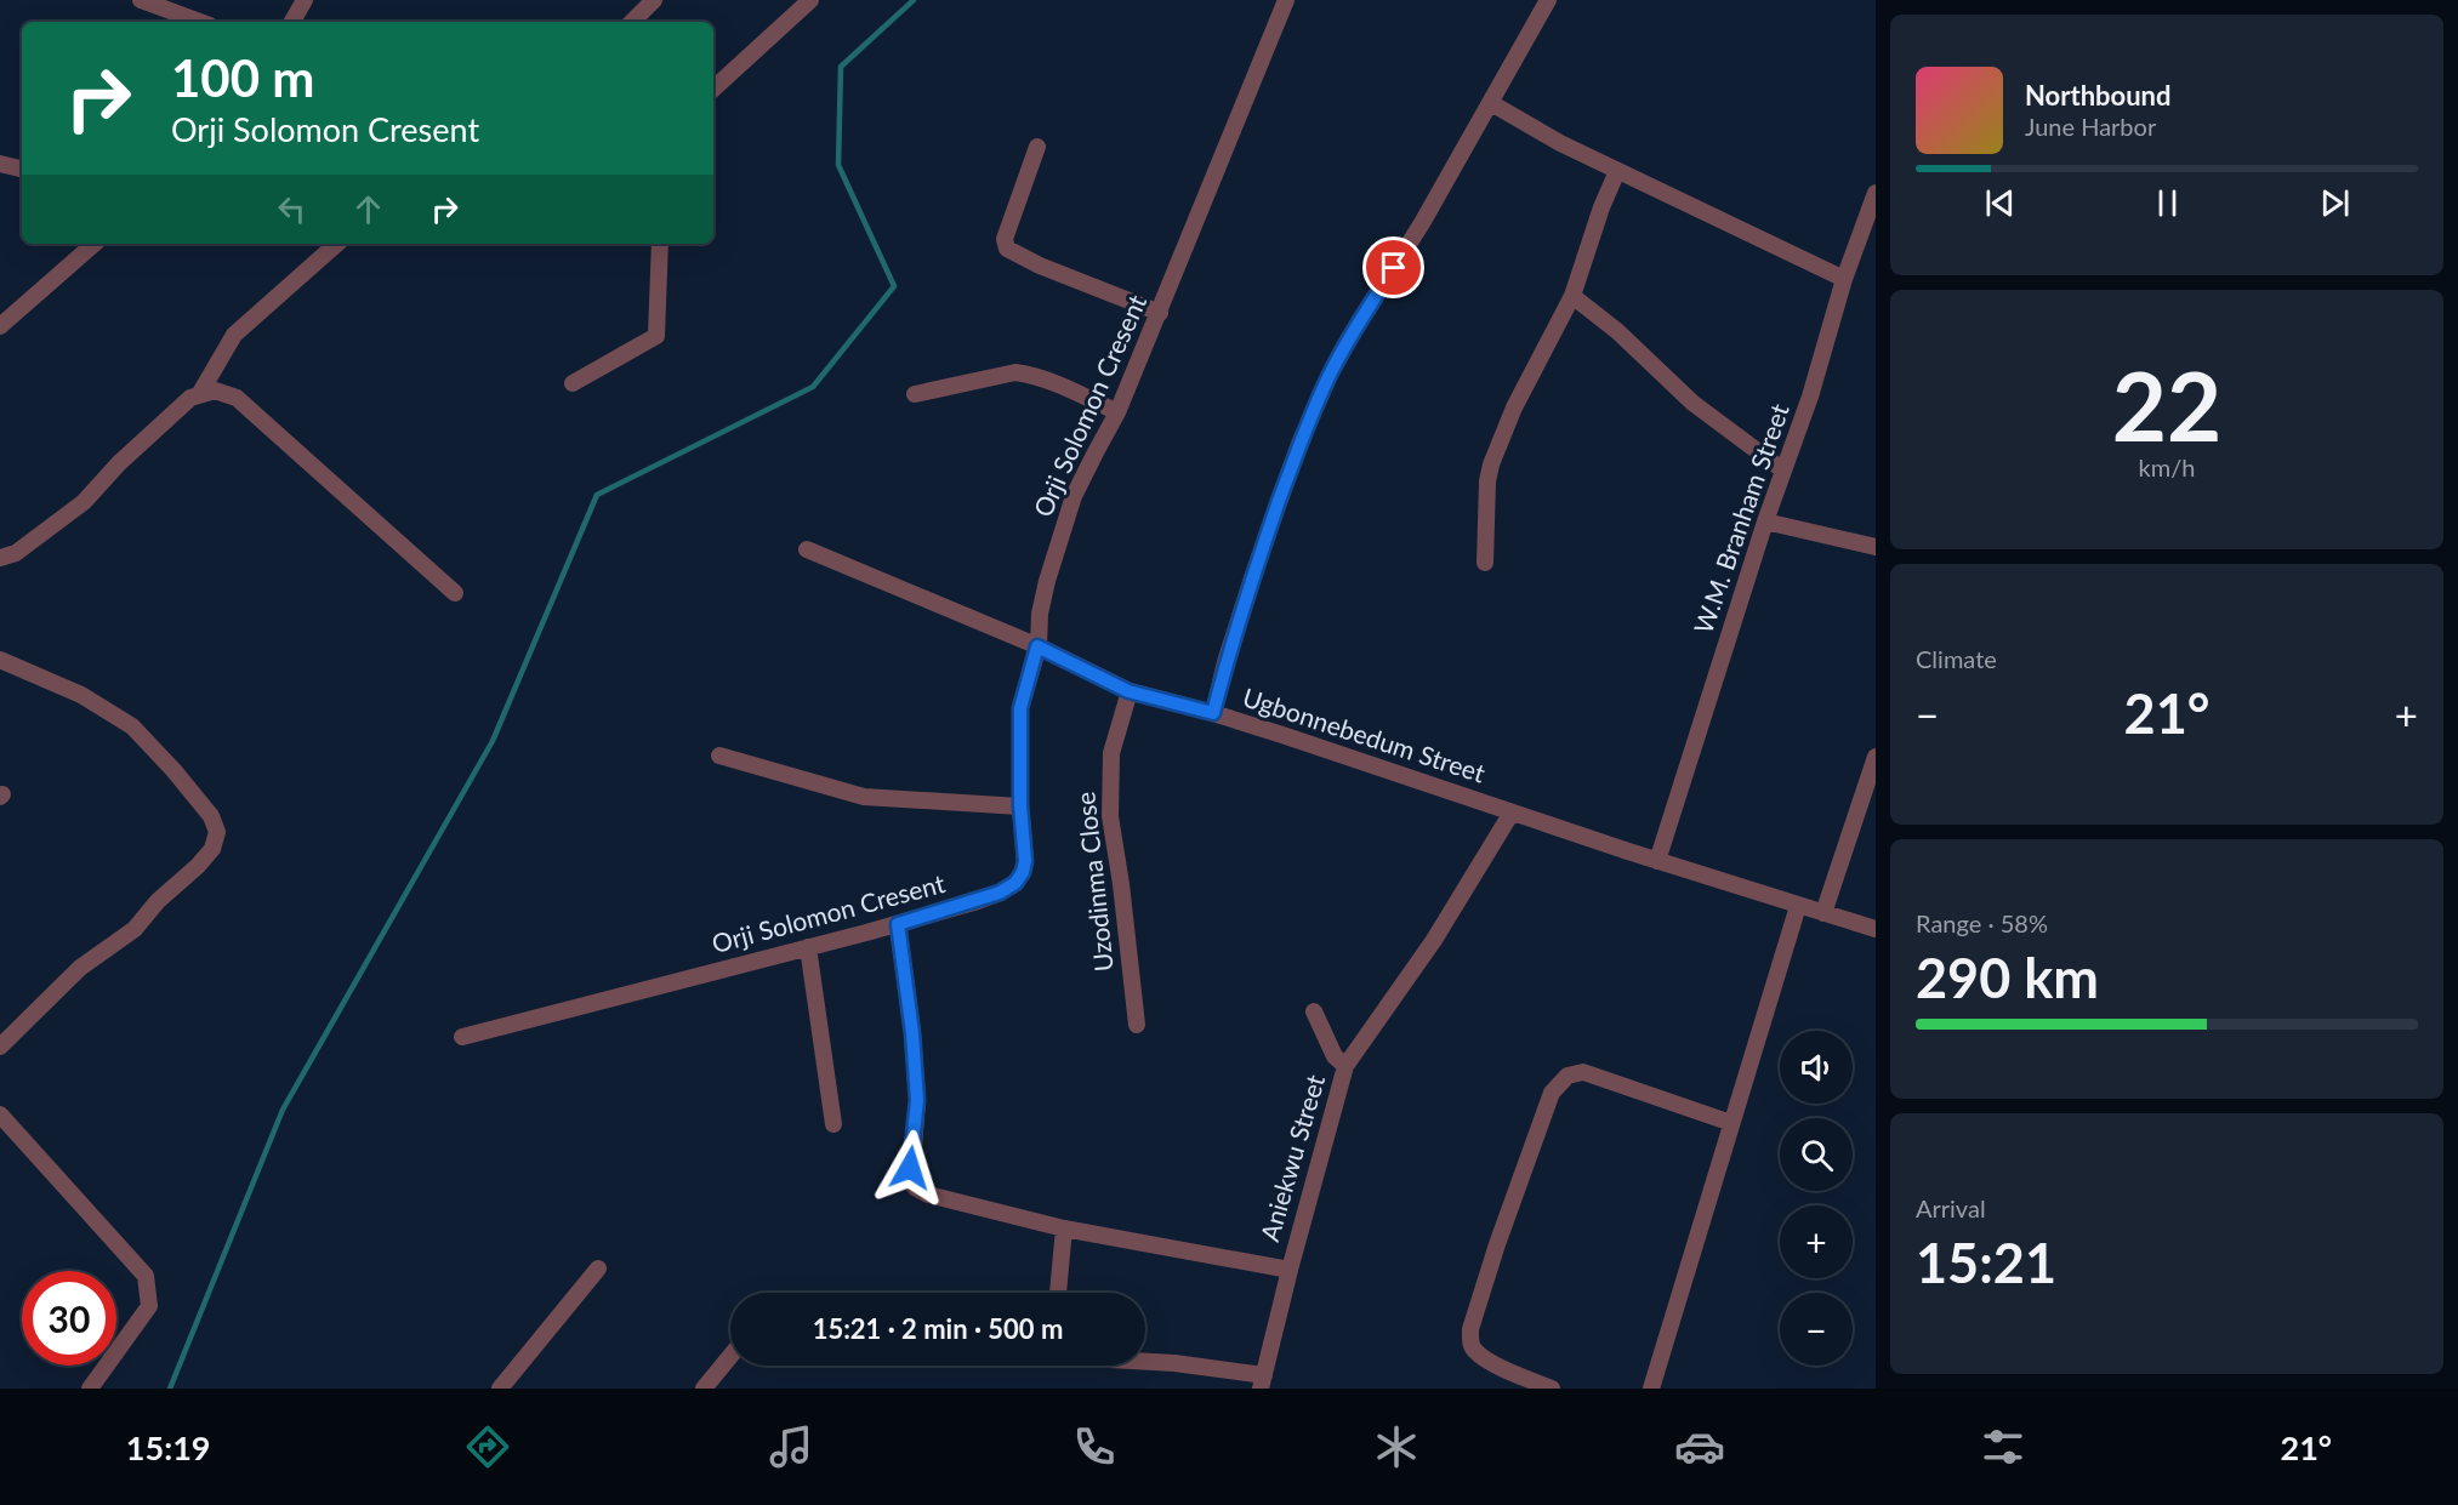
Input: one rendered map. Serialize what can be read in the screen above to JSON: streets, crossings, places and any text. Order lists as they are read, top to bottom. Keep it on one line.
{"streets":{"street":["Orji Solomon Cresent","W.M. Branham Street","Ugbonnebedum Street","Uzodinma Close","Aniekwu Street"]},"crossings":[["Orji Solomon Cresent","Ugbonnebedum Street"],["W.M. Branham Street","Ugbonnebedum Street"],["Ugbonnebedum Street","Uzodinma Close"],["Ugbonnebedum Street","Aniekwu Street"]],"page":{"turn":["100 m","Orji Solomon Cresent"],"song":["Northbound","June Harbor"],"tile":[["22","km/h"],"Climate",["Range · 58%","290 km"],["Arrival","15:21"]],"heat":["−","21°","+"],"map_buttons":["+","−"],"limit":"30","trip":"15:21 · 2 min · 500 m","tabs":["15:19","21°"]}}
